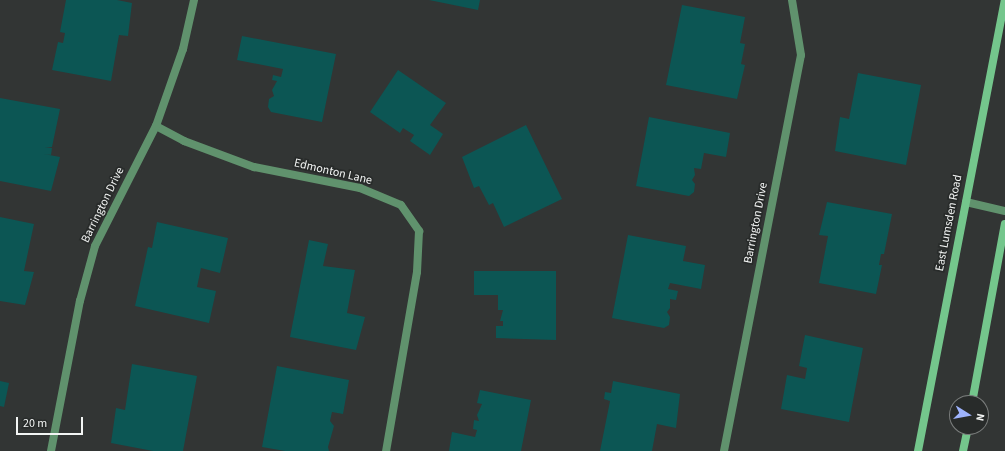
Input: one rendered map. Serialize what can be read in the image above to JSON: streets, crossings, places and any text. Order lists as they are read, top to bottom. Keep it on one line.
{"streets":{"main road":["East Lumsden Road"],"street":["Edmonton Lane","Barrington Drive"]},"crossings":[["Edmonton Lane","Barrington Drive"]],"scale_bar":"20 m","north":"right"}
